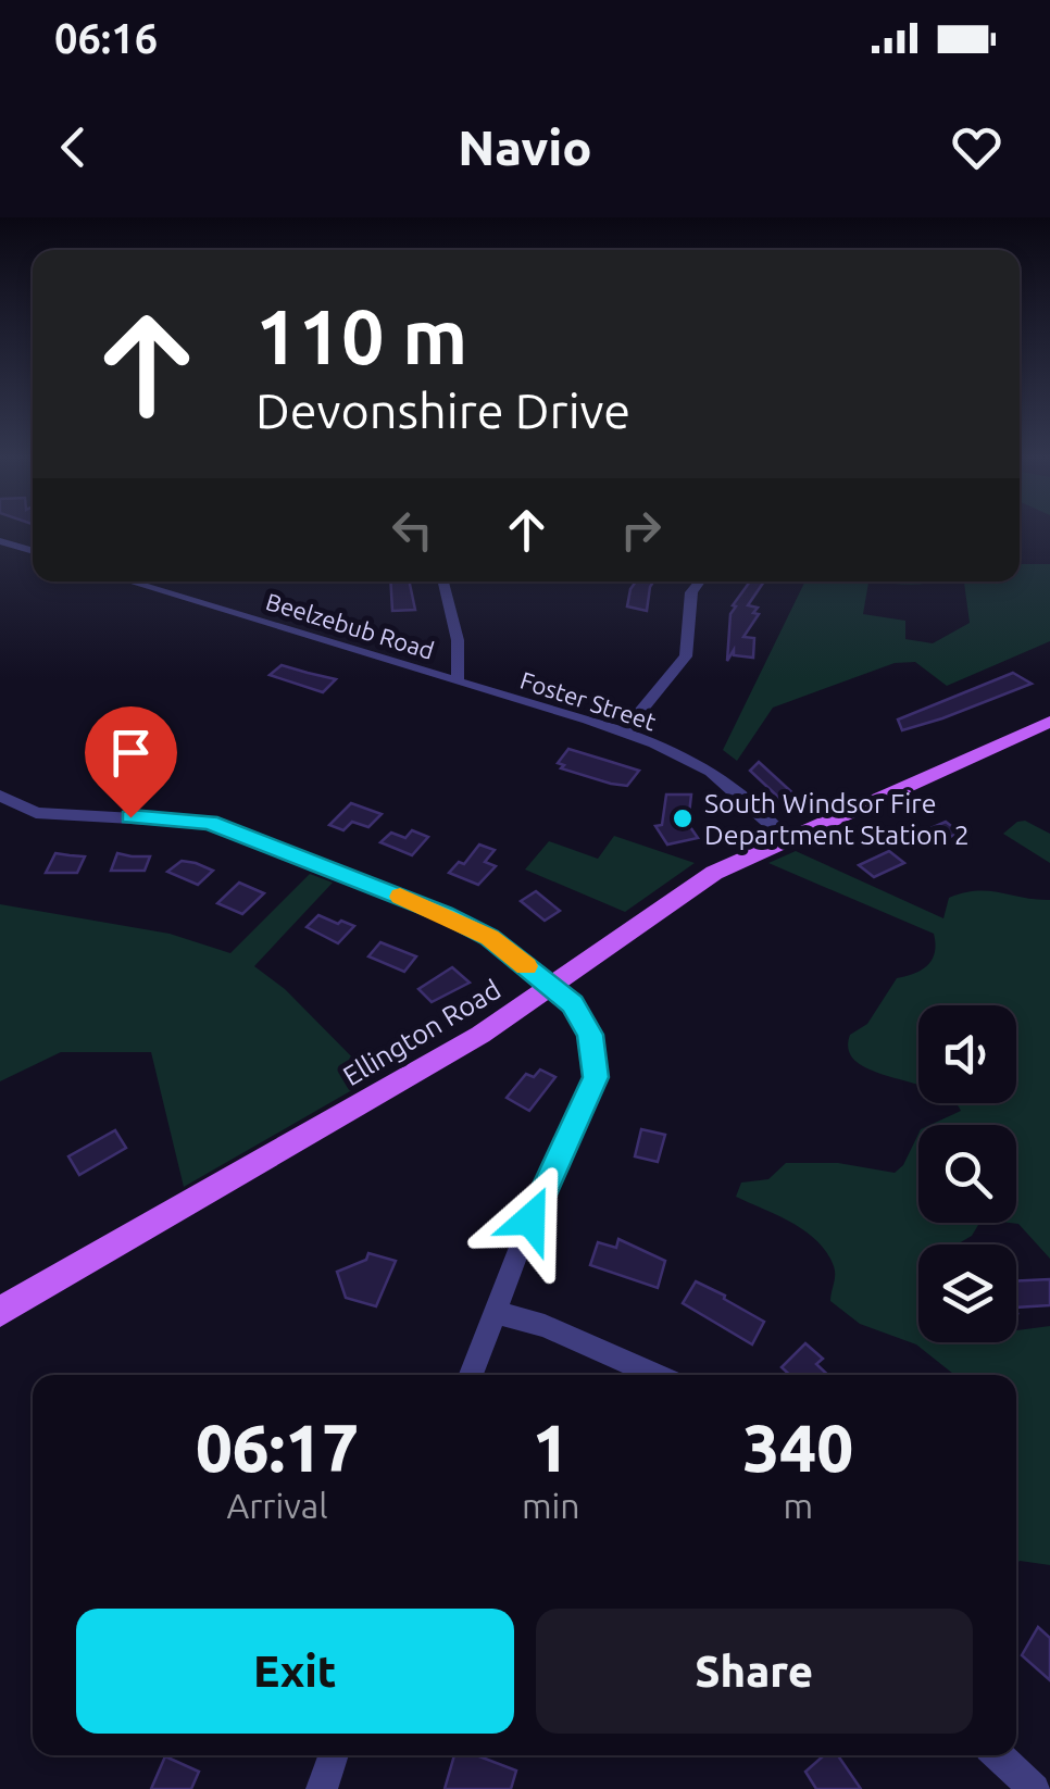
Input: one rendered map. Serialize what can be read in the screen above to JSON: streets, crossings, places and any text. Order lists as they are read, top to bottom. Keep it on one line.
{"streets":{"main road":["Ellington Road"],"street":["Beelzebub Road","Foster Street"]},"crossings":[["Beelzebub Road","Foster Street"],["Foster Street","Ellington Road"]],"places":["South Windsor Fire Department Station 2"],"page":{"status":"06:16","header":"Navio","turn":["110 m","Devonshire Drive"],"eta":["06:17","Arrival","1","min","340","m"],"buttons":["Exit","Share"]}}
